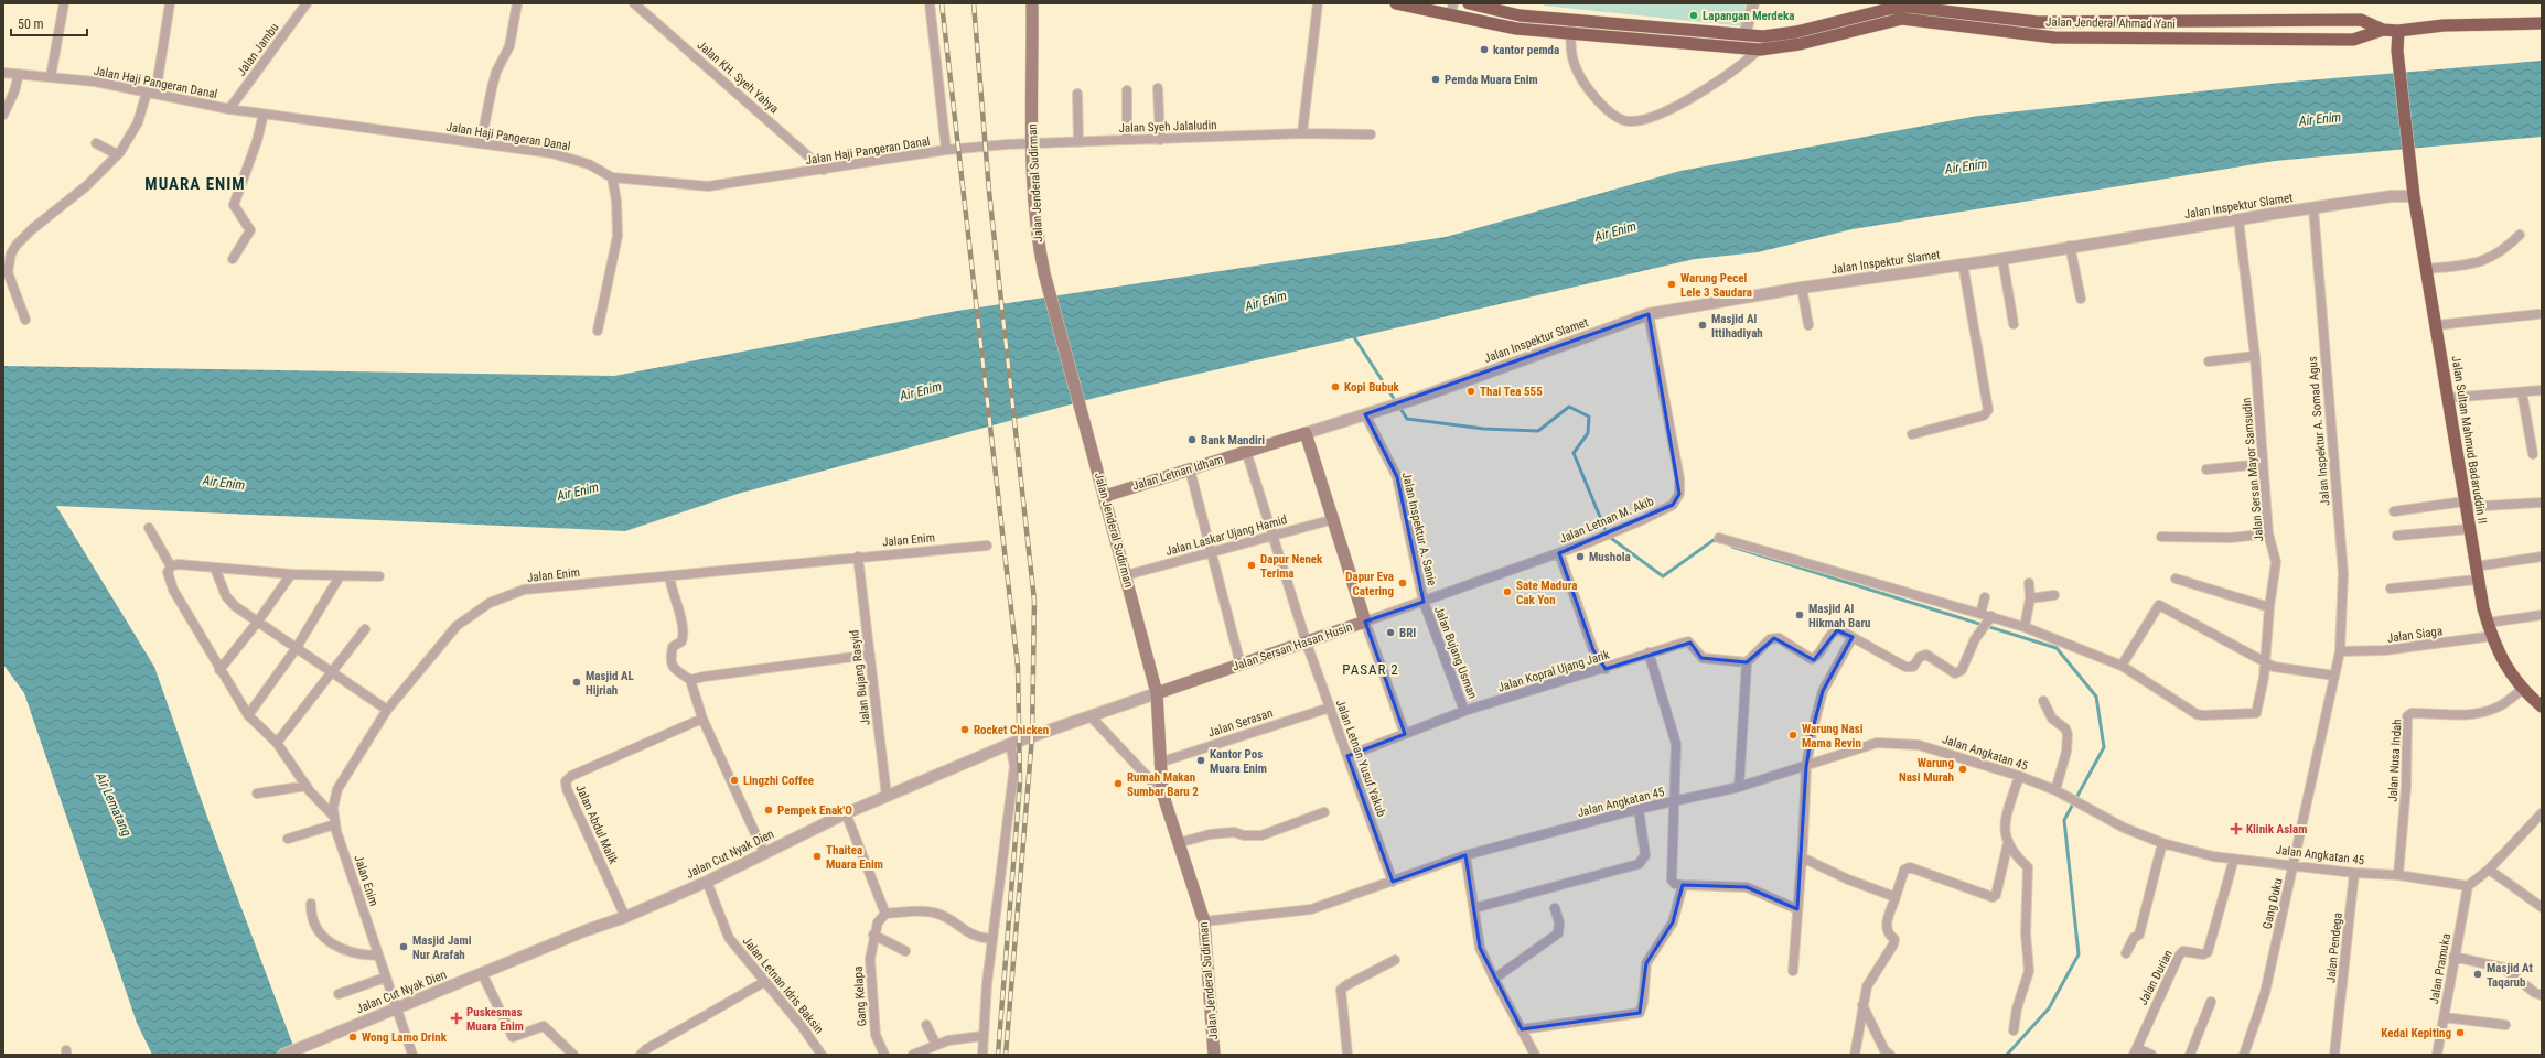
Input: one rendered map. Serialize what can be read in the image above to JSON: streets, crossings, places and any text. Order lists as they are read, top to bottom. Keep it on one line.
{"streets":{"highway":["Jalan Jenderal Ahmad Yani","Jalan Sultan Mahmud Badaruddin II"],"main road":["Jalan Jenderal Sudirman","Jalan Letnan Idham","Jalan Sersan Hasan Husin"],"street":["Jalan Jambu","Jalan KH. Syeh Yahya","Jalan Haji Pangeran Danal","Jalan Syeh Jalaludin","Jalan Inspektur Slamet","Jalan Inspektur A. Somad Agus","Jalan Sersan Mayor Samsudin","Jalan Letnan M. Akib","Jalan Inspektur A. Sanie","Jalan Laskar Ujang Hamid","Jalan Enim","Jalan Siaga","Jalan Bujang Usman","Jalan Kopral Ujang Jarik","Jalan Bujang Rasyid","Jalan Serasan","Jalan Angkatan 45","Jalan Letnan Yusuf Yakub","Jalan Nusa Indah","Jalan Abdul Malik","Jalan Cut Nyak Dien","Gang Duku","Jalan Pendega","Jalan Pramuka","Jalan Durian","Jalan Letnan Idris Baksin","Gang Kelapa"]},"crossings":[["Jalan Jambu","Jalan Haji Pangeran Danal"],["Jalan KH. Syeh Yahya","Jalan Haji Pangeran Danal"],["Jalan Haji Pangeran Danal","Jalan Syeh Jalaludin"],["Jalan Haji Pangeran Danal","Jalan Jenderal Sudirman"],["Jalan Syeh Jalaludin","Jalan Jenderal Sudirman"],["Jalan Jenderal Sudirman","Jalan Letnan Idham"],["Jalan Jenderal Sudirman","Jalan Laskar Ujang Hamid"],["Jalan Jenderal Sudirman","Jalan Sersan Hasan Husin"],["Jalan Jenderal Sudirman","Jalan Serasan"],["Jalan Jenderal Sudirman","Jalan Angkatan 45"],["Jalan Jenderal Sudirman","Jalan Cut Nyak Dien"],["Jalan Inspektur Slamet","Jalan Inspektur A. Somad Agus"],["Jalan Inspektur Slamet","Jalan Sultan Mahmud Badaruddin II"],["Jalan Inspektur Slamet","Jalan Sersan Mayor Samsudin"],["Jalan Inspektur Slamet","Jalan Letnan Idham"],["Jalan Inspektur Slamet","Jalan Letnan M. Akib"],["Jalan Inspektur Slamet","Jalan Inspektur A. Sanie"],["Jalan Inspektur A. Somad Agus","Jalan Siaga"],["Jalan Inspektur A. Somad Agus","Gang Duku"],["Jalan Sultan Mahmud Badaruddin II","Jalan Siaga"],["Jalan Sultan Mahmud Badaruddin II","Jalan Nusa Indah"],["Jalan Letnan Idham","Jalan Inspektur A. Sanie"],["Jalan Letnan Idham","Jalan Sersan Hasan Husin"],["Jalan Letnan Idham","Jalan Letnan Yusuf Yakub"],["Jalan Letnan M. Akib","Jalan Inspektur A. Sanie"],["Jalan Letnan M. Akib","Jalan Sersan Hasan Husin"],["Jalan Letnan M. Akib","Jalan Bujang Usman"],["Jalan Inspektur A. Sanie","Jalan Bujang Usman"],["Jalan Laskar Ujang Hamid","Jalan Sersan Hasan Husin"],["Jalan Laskar Ujang Hamid","Jalan Letnan Yusuf Yakub"],["Jalan Enim","Jalan Bujang Rasyid"],["Jalan Enim","Jalan Cut Nyak Dien"],["Jalan Siaga","Gang Duku"],["Jalan Sersan Hasan Husin","Jalan Letnan Yusuf Yakub"],["Jalan Sersan Hasan Husin","Jalan Cut Nyak Dien"],["Jalan Bujang Usman","Jalan Kopral Ujang Jarik"],["Jalan Kopral Ujang Jarik","Jalan Letnan Yusuf Yakub"],["Jalan Bujang Rasyid","Jalan Cut Nyak Dien"],["Jalan Serasan","Jalan Letnan Yusuf Yakub"],["Jalan Angkatan 45","Jalan Letnan Yusuf Yakub"],["Jalan Angkatan 45","Jalan Nusa Indah"],["Jalan Angkatan 45","Gang Duku"],["Jalan Angkatan 45","Jalan Pendega"],["Jalan Angkatan 45","Jalan Pramuka"],["Jalan Angkatan 45","Jalan Durian"],["Jalan Abdul Malik","Jalan Cut Nyak Dien"],["Jalan Cut Nyak Dien","Jalan Letnan Idris Baksin"]],"districts":["MUARA ENIM","PASAR 2"],"water":["Air Enim","Air Lematang"],"places":{"other":["Lapangan Merdeka","kantor pemda","Pemda Muara Enim","Warung Pecel Lele 3 Saudara","Masjid Al Ittihadiyah","Kopi Bubuk","Thai Tea 555","Bank Mandiri","Mushola","Dapur Nenek Terima","Dapur Eva Catering","Sate Madura Cak Yon","Masjid Al Hikmah Baru","BRI","Masjid AL Hijriah","Rocket Chicken","Warung Nasi Mama Revin","Kantor Pos Muara Enim","Warung Nasi Murah","Lingzhi Coffee","Rumah Makan Sumbar Baru 2","Pempek Enak'O","Thaitea Muara Enim","Masjid Jami Nur Arafah","Masjid At Taqarub","Kedai Kepiting","Wong Lamo Drink"],"health":["Klinik Aslam","Puskesmas Muara Enim"]},"scale_bar":"50 m"}
